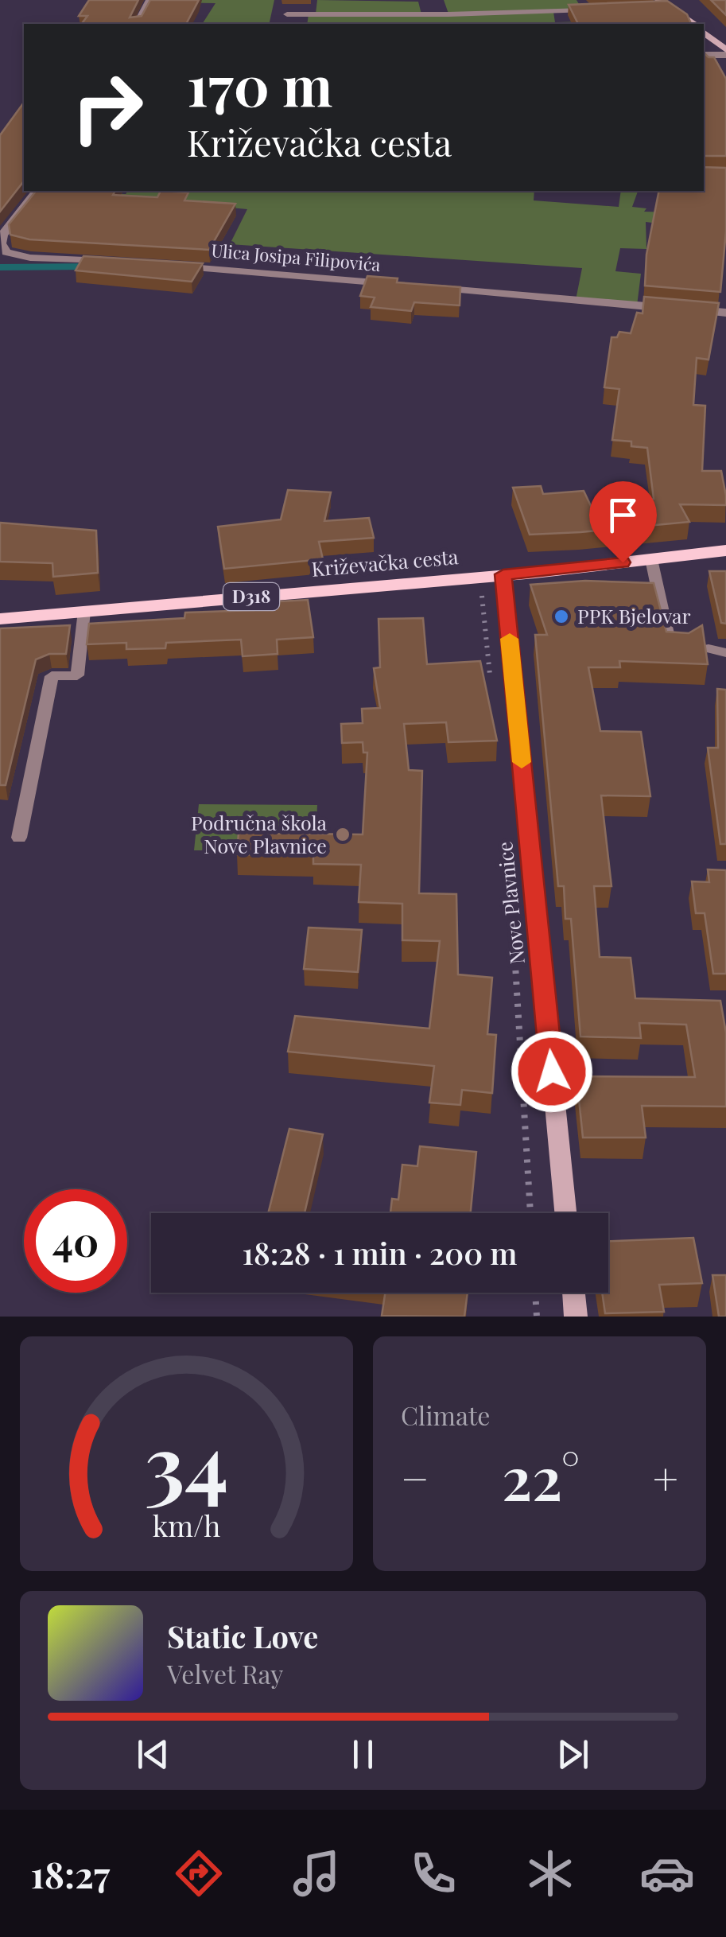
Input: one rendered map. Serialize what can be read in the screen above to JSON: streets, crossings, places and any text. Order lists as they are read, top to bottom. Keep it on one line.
{"streets":{"main road":["Križevačka cesta","D318"],"street":["Ulica Josipa Filipovića","Nove Plavnice"]},"crossings":[["Križevačka cesta","Nove Plavnice"]],"places":["PPK Bjelovar","Područna škola Nove Plavnice"],"page":{"turn":["170 m","Križevačka cesta"],"limit":"40","trip":"18:28 · 1 min · 200 m","tile":"Climate","heat":["−","22°","+"],"song":["Static Love","Velvet Ray"],"tabs":"18:27","gauge":["34","km/h"]}}
